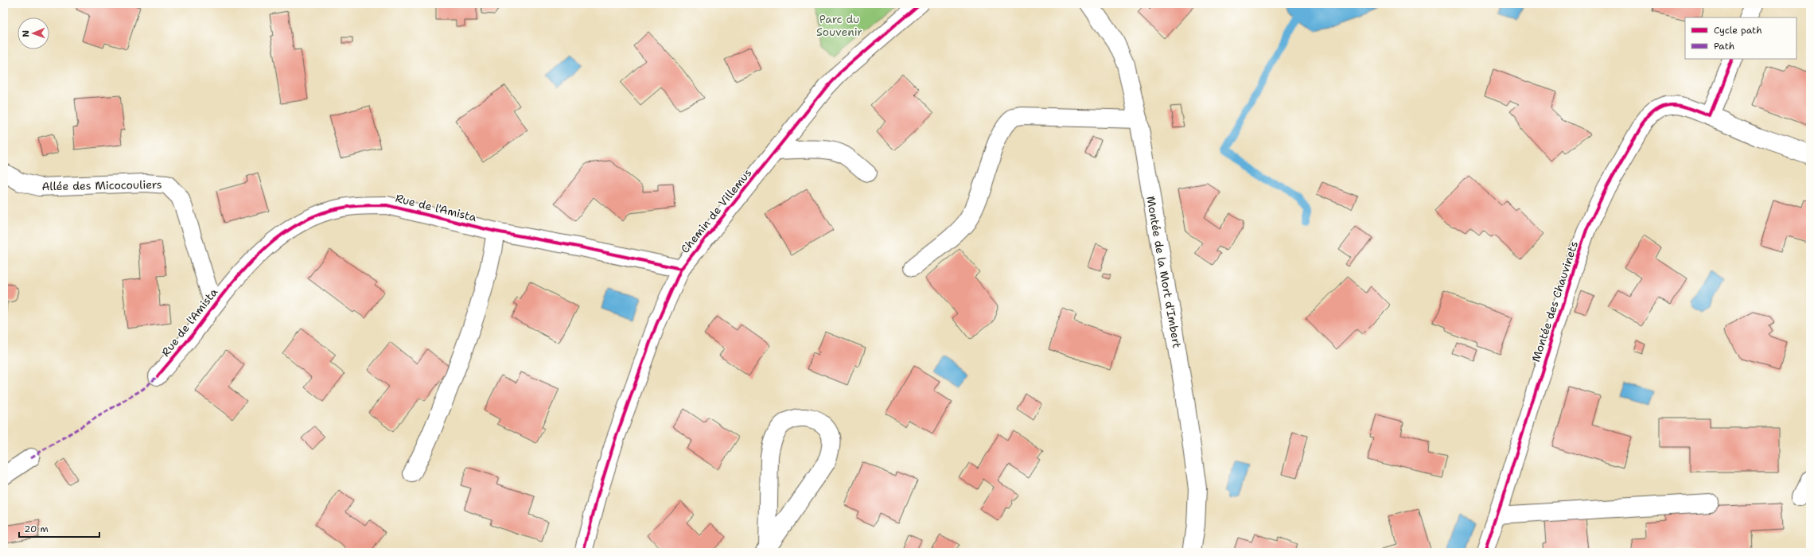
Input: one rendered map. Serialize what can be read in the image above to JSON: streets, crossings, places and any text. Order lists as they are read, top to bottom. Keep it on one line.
{"streets":{"street":["Allée des Micocouliers","Rue de l'Amista","Chemin de Villemus","Montée de la Mort d'Imbert","Montée des Chauvinets"]},"crossings":[["Allée des Micocouliers","Rue de l'Amista"],["Rue de l'Amista","Chemin de Villemus"]],"parks":["Parc du Souvenir"],"legend":["Cycle path","Path"],"scale_bar":"20 m","north":"left"}
